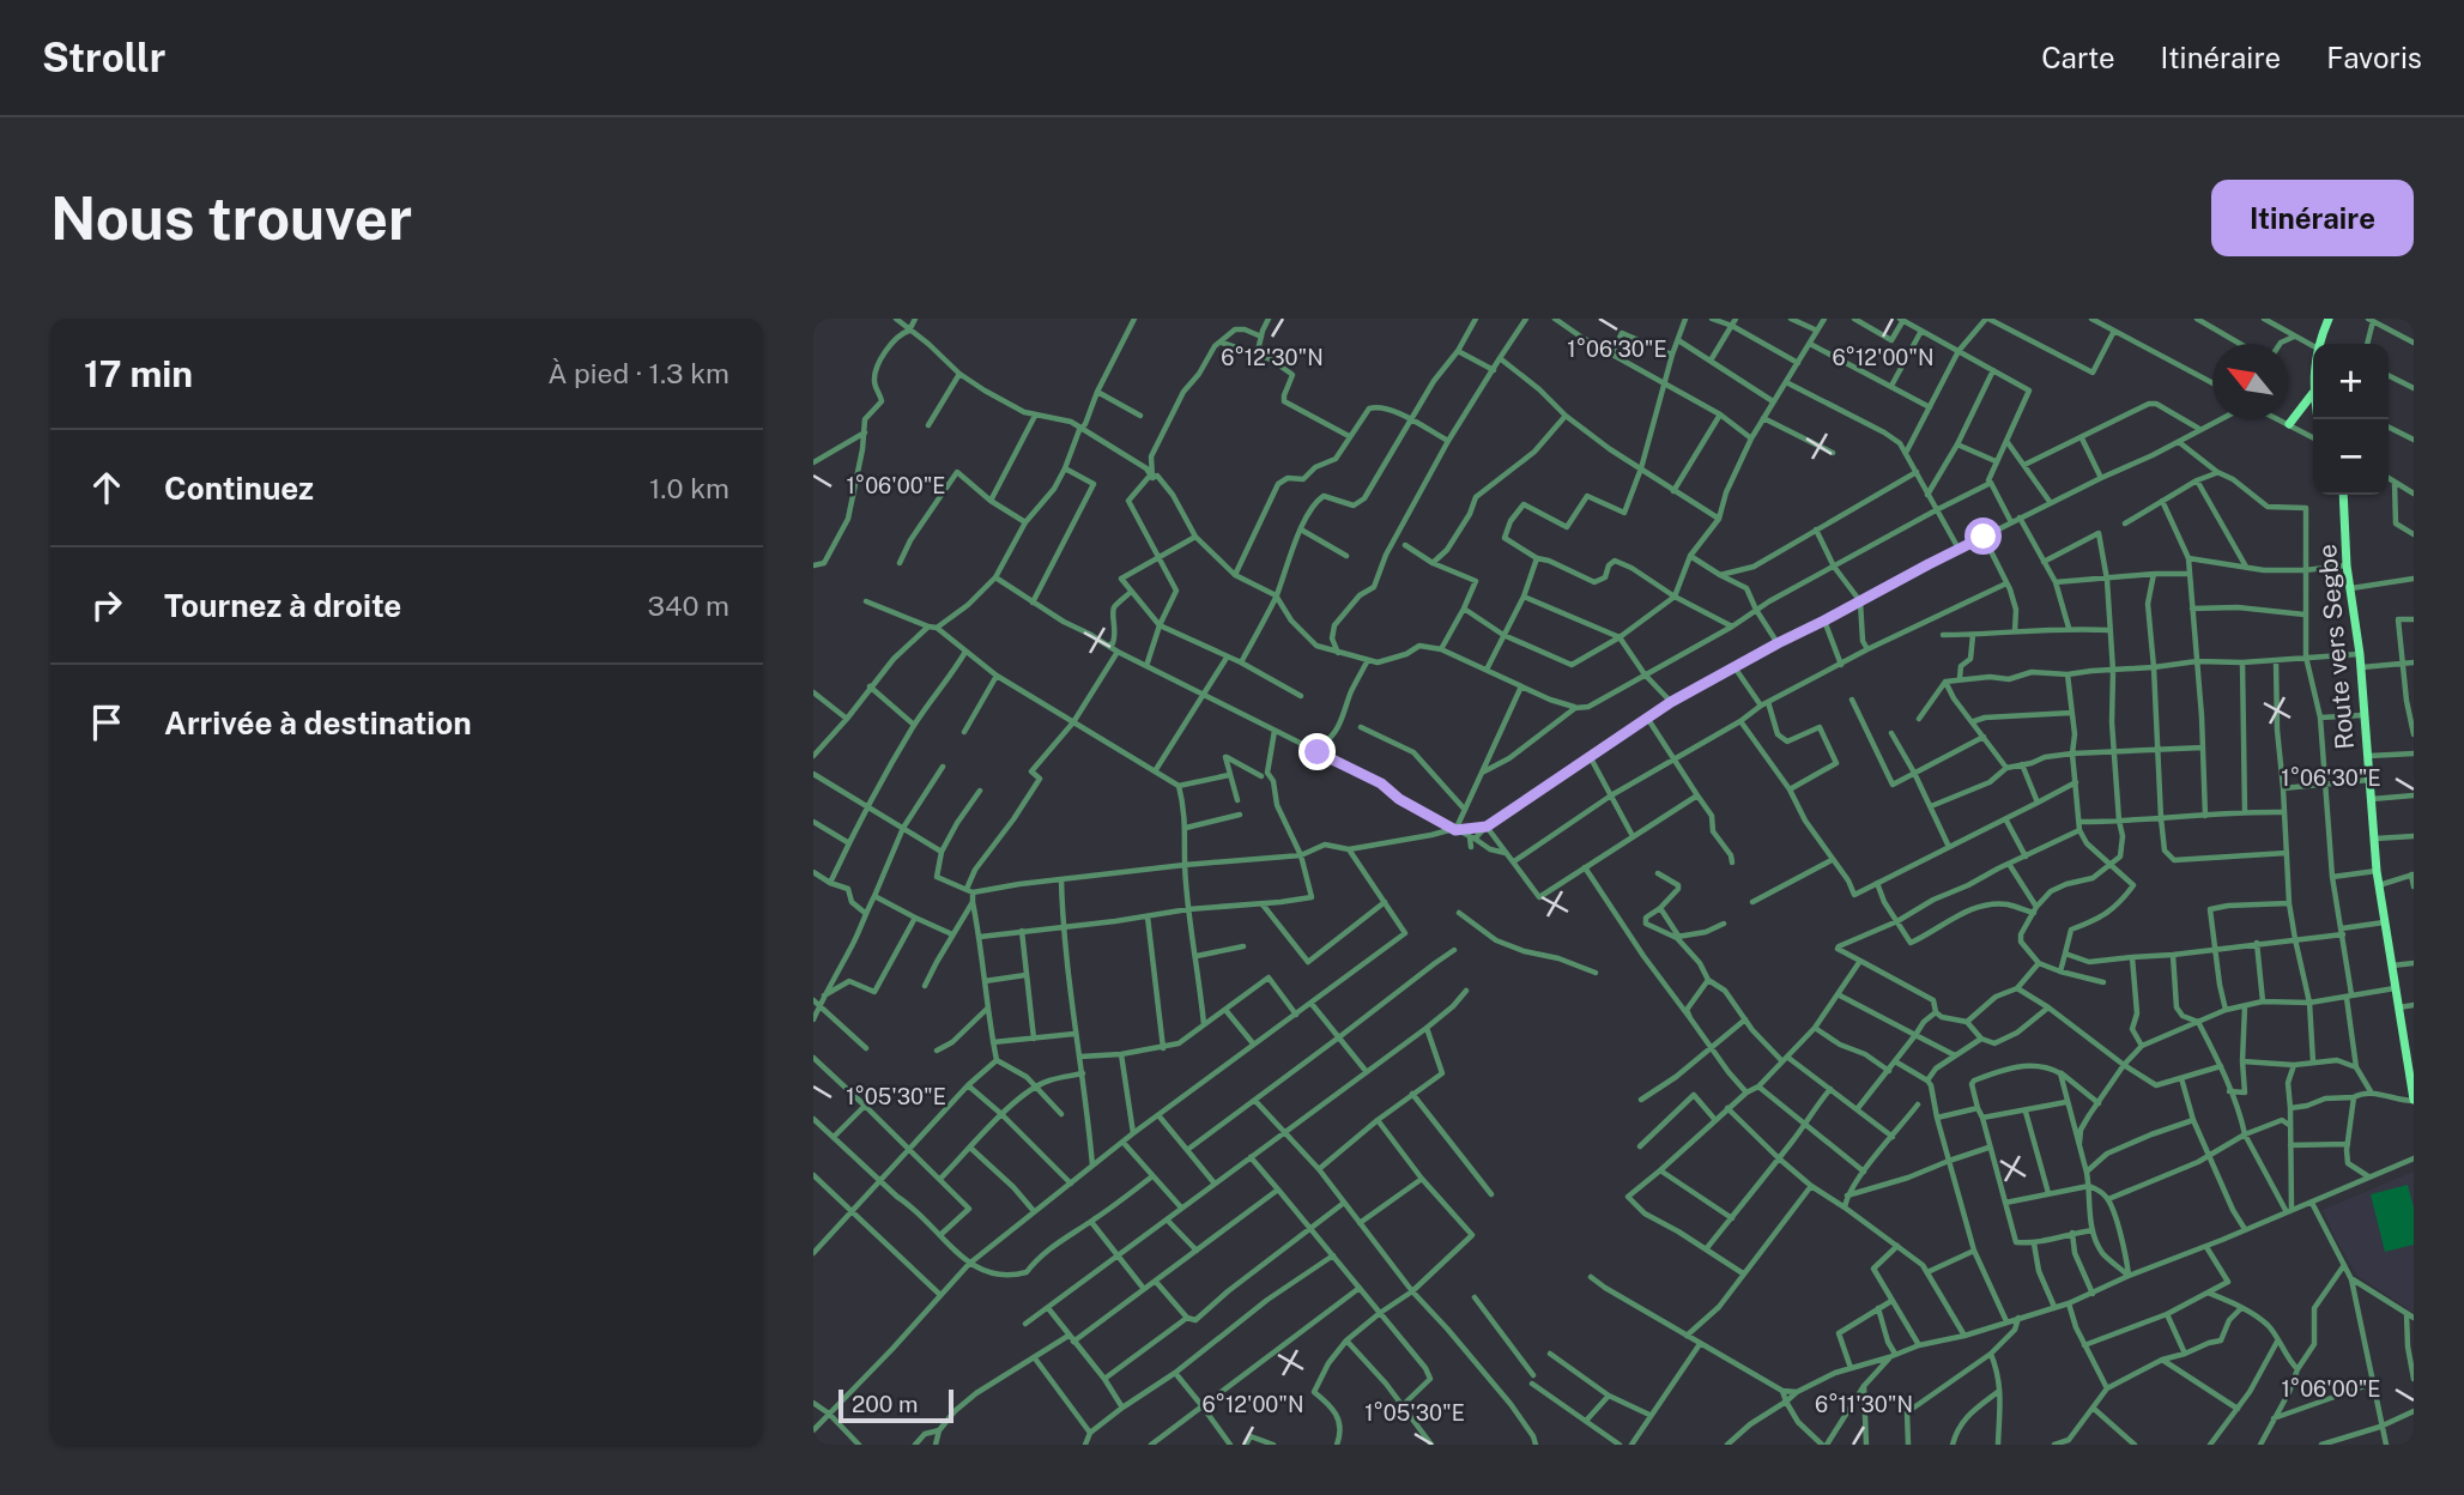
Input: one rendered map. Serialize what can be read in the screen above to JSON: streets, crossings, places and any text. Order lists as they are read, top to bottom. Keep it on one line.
{"streets":{"main road":["Route vers Segbe"]},"scale_bar":"200 m","north":"top left","page":{"header":"Strollr","nav":["Carte","Itinéraire","Favoris"],"buttons":"Itinéraire","title":"Nous trouver","heading":["17 min","À pied · 1.3 km"],"map_buttons":["+","−"],"list":[["Continuez","1.0 km"],["Tournez à droite","340 m"],"Arrivée à destination"],"scale":"200 m"},"coordinates":["1°06'30\"E","6°12'30\"N","6°12'00\"N","1°06'00\"E","1°05'30\"E","6°11'30\"N"]}
